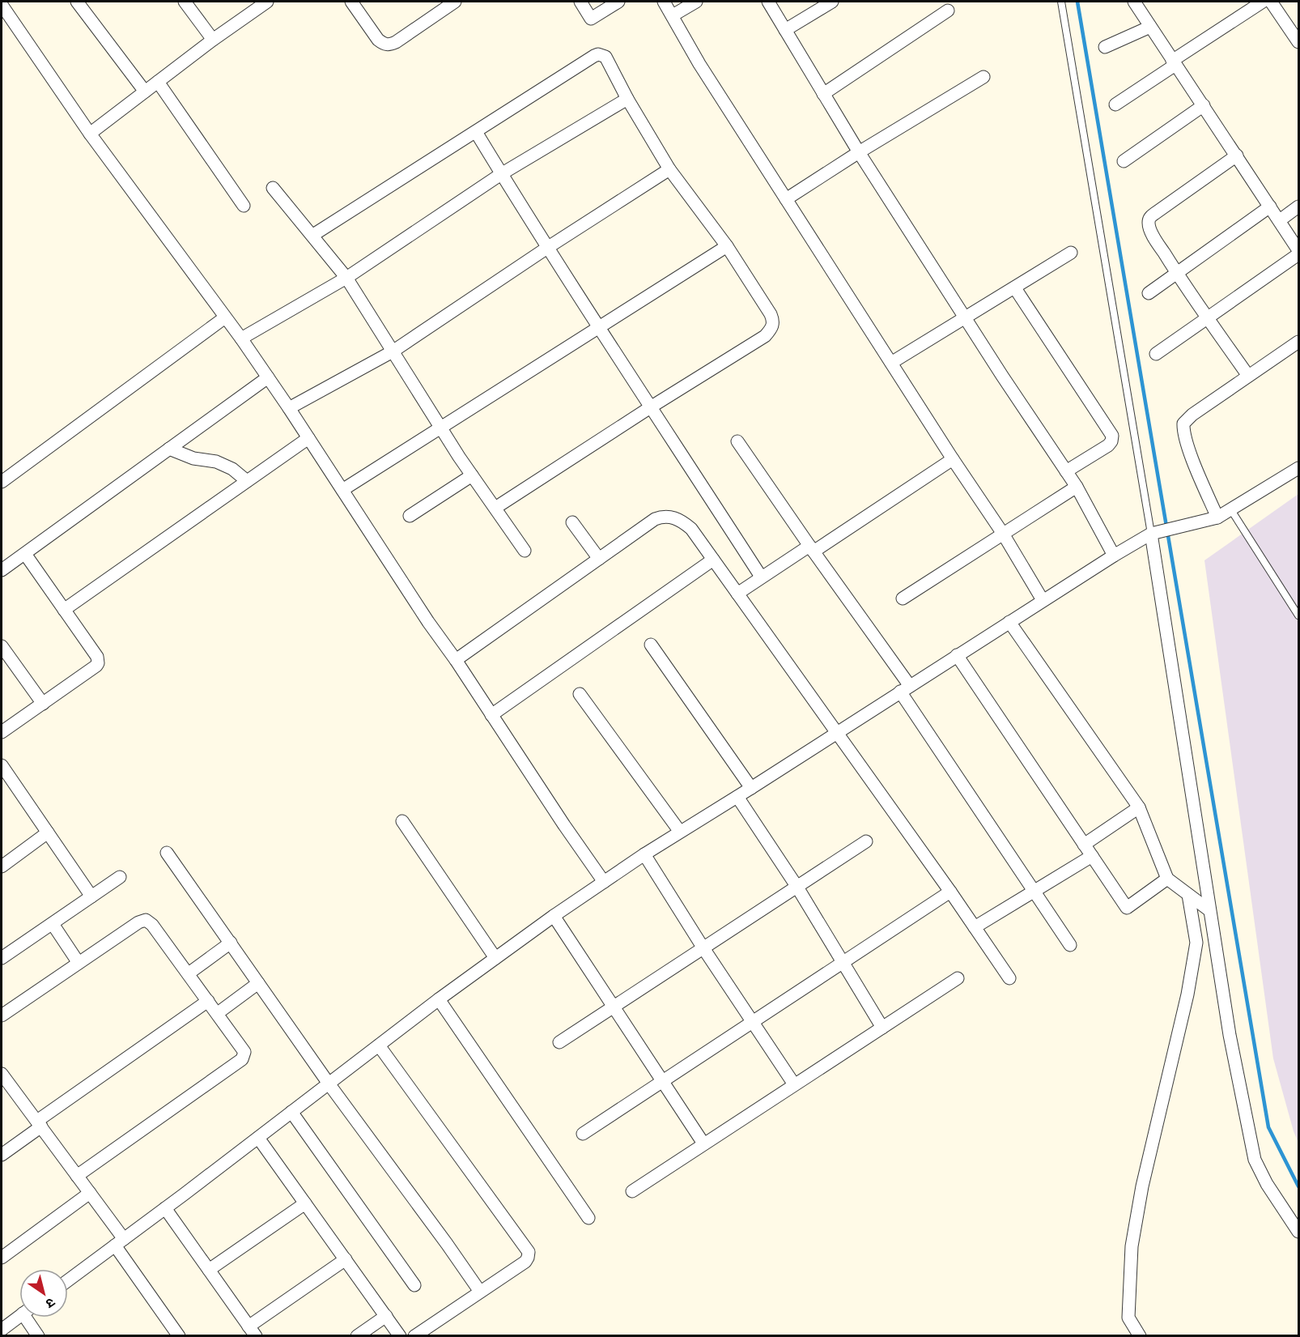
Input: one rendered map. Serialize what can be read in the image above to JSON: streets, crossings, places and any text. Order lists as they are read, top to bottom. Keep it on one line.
{"north":"bottom right"}
